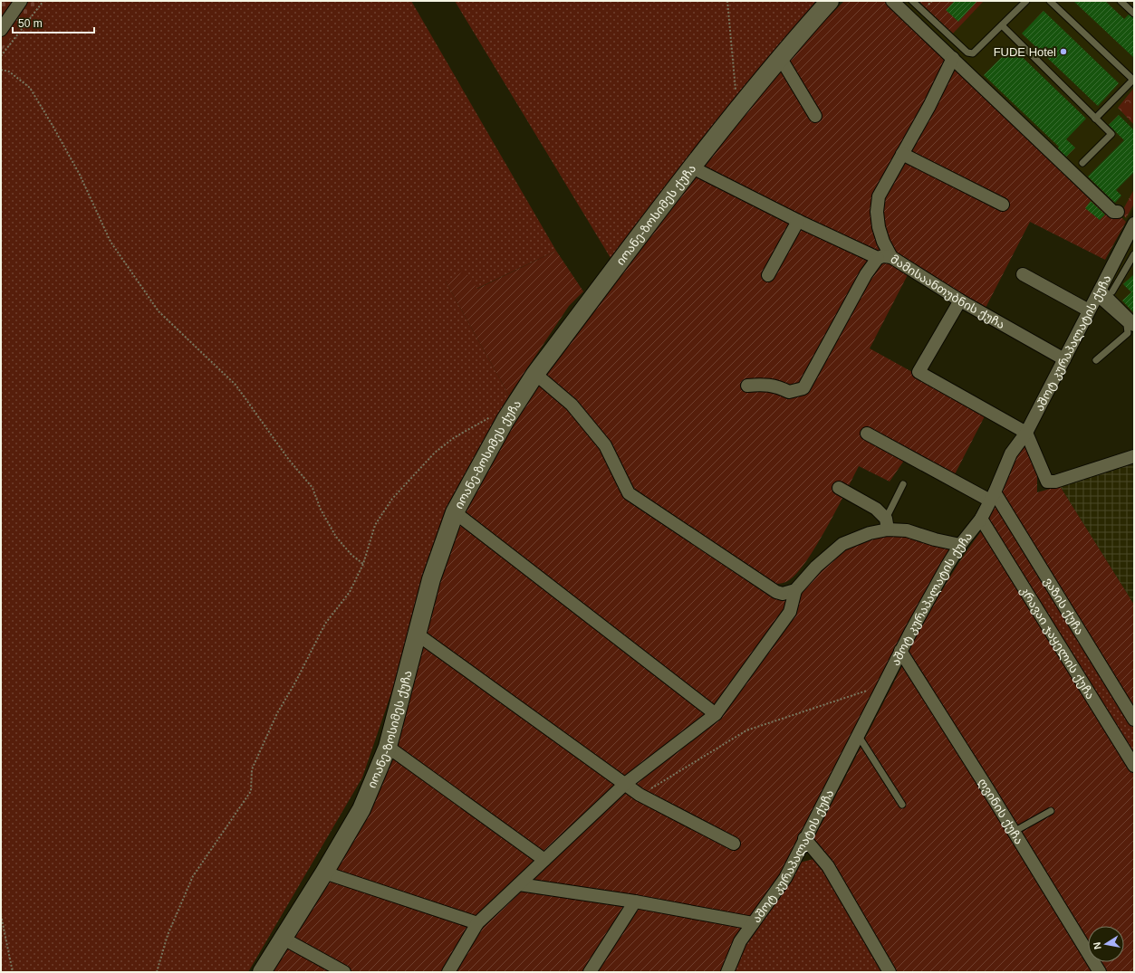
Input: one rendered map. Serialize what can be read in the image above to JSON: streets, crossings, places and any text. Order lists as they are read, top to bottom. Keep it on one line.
{"streets":{"street":["იოანე-ზოსიმეს ქუჩა","მამისაანთუბნის ქუჩა","აშოტ კურაპალატის ქუჩა","ვაზის ქუჩა","კრავაი ჯაყელის ქუჩა","ღვინის ქუჩა"]},"crossings":[["მამისაანთუბნის ქუჩა","აშოტ კურაპალატის ქუჩა"],["აშოტ კურაპალატის ქუჩა","ვაზის ქუჩა"],["აშოტ კურაპალატის ქუჩა","კრავაი ჯაყელის ქუჩა"],["აშოტ კურაპალატის ქუჩა","ღვინის ქუჩა"]],"places":["FUDE Hotel"],"scale_bar":"50 m","north":"left"}
